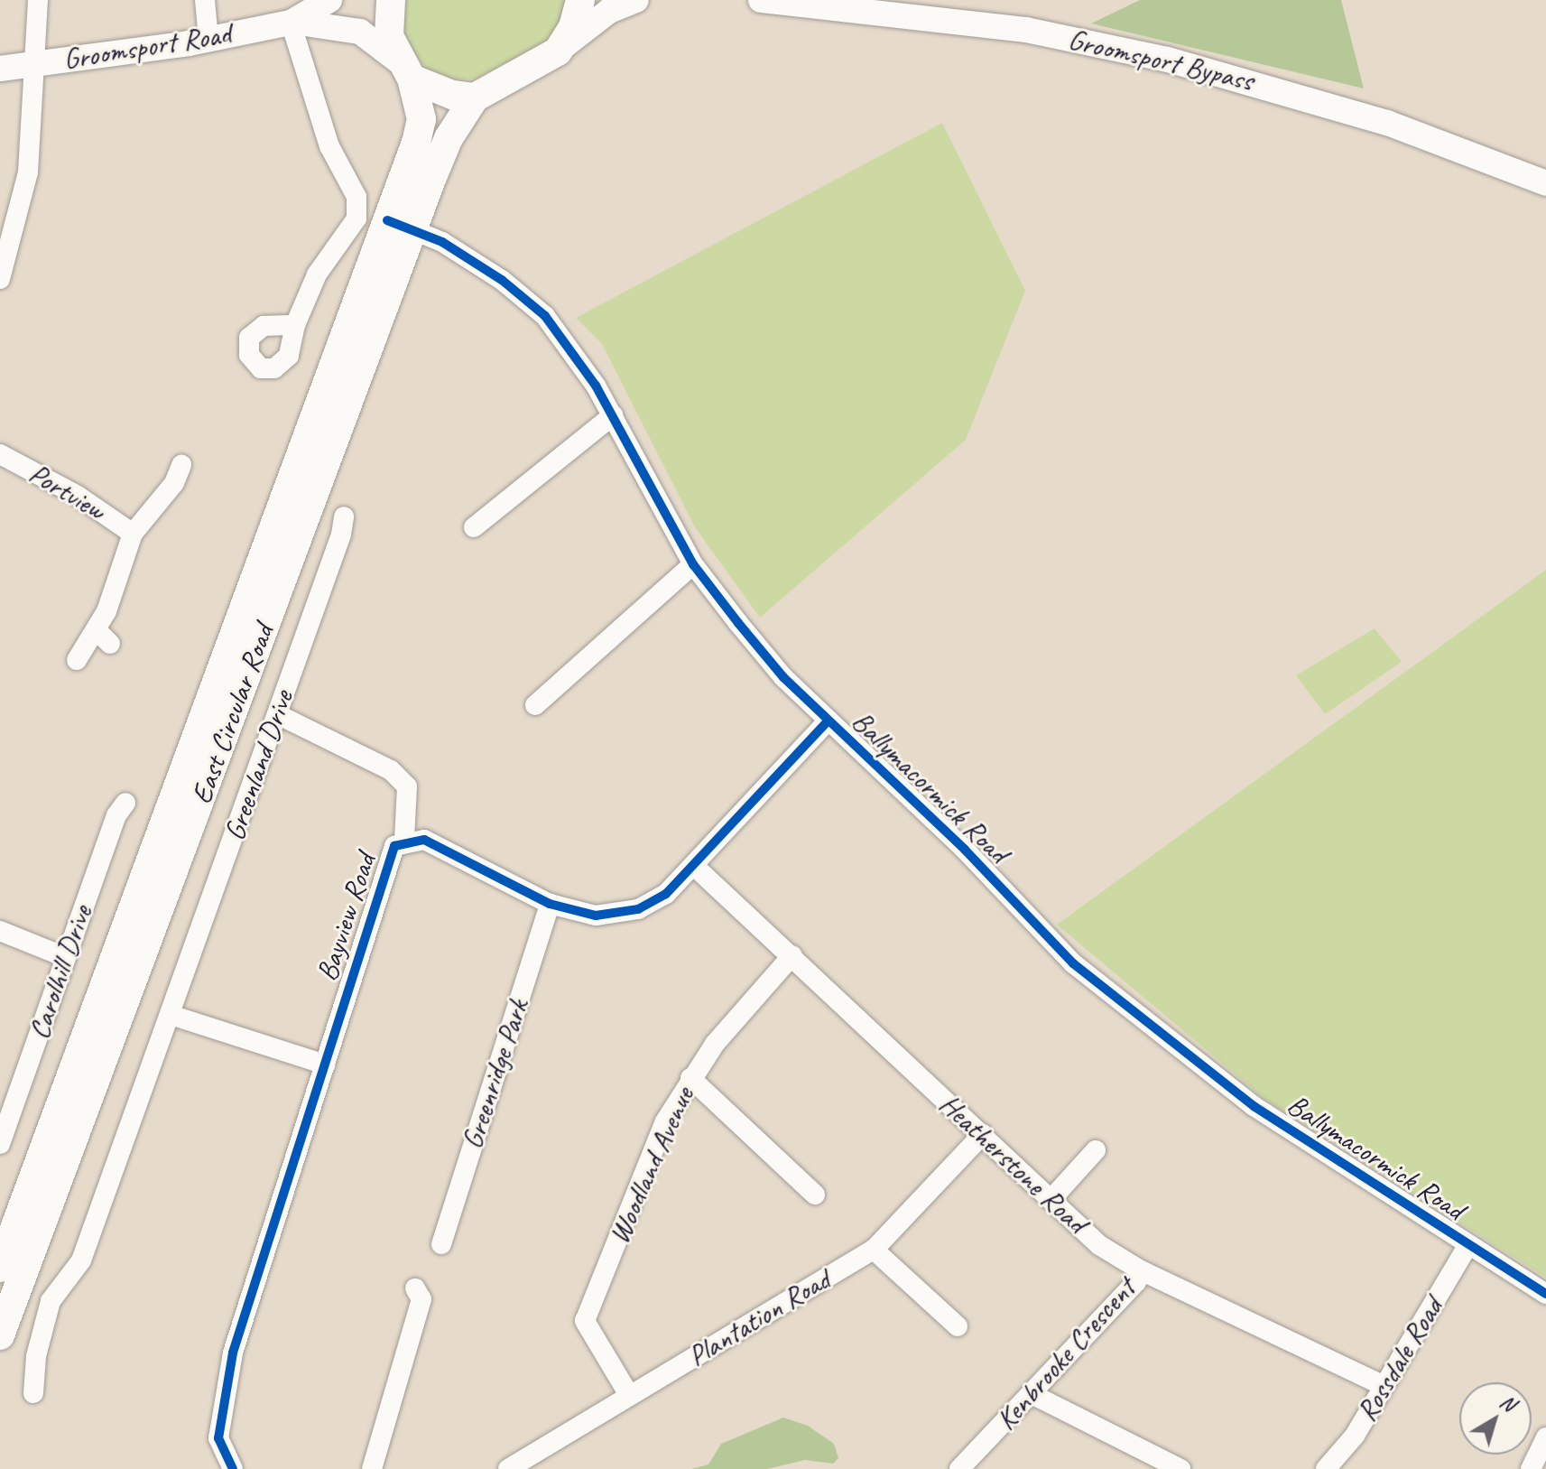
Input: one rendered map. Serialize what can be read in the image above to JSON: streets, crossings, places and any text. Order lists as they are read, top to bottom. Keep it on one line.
{"streets":{"highway":["East Circular Road"],"main road":["Groomsport Road","Groomsport Bypass"],"street":["Portview","Greenland Drive","Ballymacormick Road","Bayview Road","Carolhill Drive","Greenridge Park","Heatherstone Road","Woodland Avenue","Plantation Road","Kenbrooke Crescent","Rossdale Road"]},"crossings":[["East Circular Road","Ballymacormick Road"],["Ballymacormick Road","Bayview Road"],["Ballymacormick Road","Rossdale Road"],["Bayview Road","Greenridge Park"],["Bayview Road","Heatherstone Road"],["Heatherstone Road","Woodland Avenue"],["Heatherstone Road","Plantation Road"],["Heatherstone Road","Kenbrooke Crescent"],["Heatherstone Road","Rossdale Road"],["Woodland Avenue","Plantation Road"]],"north":"top right"}
